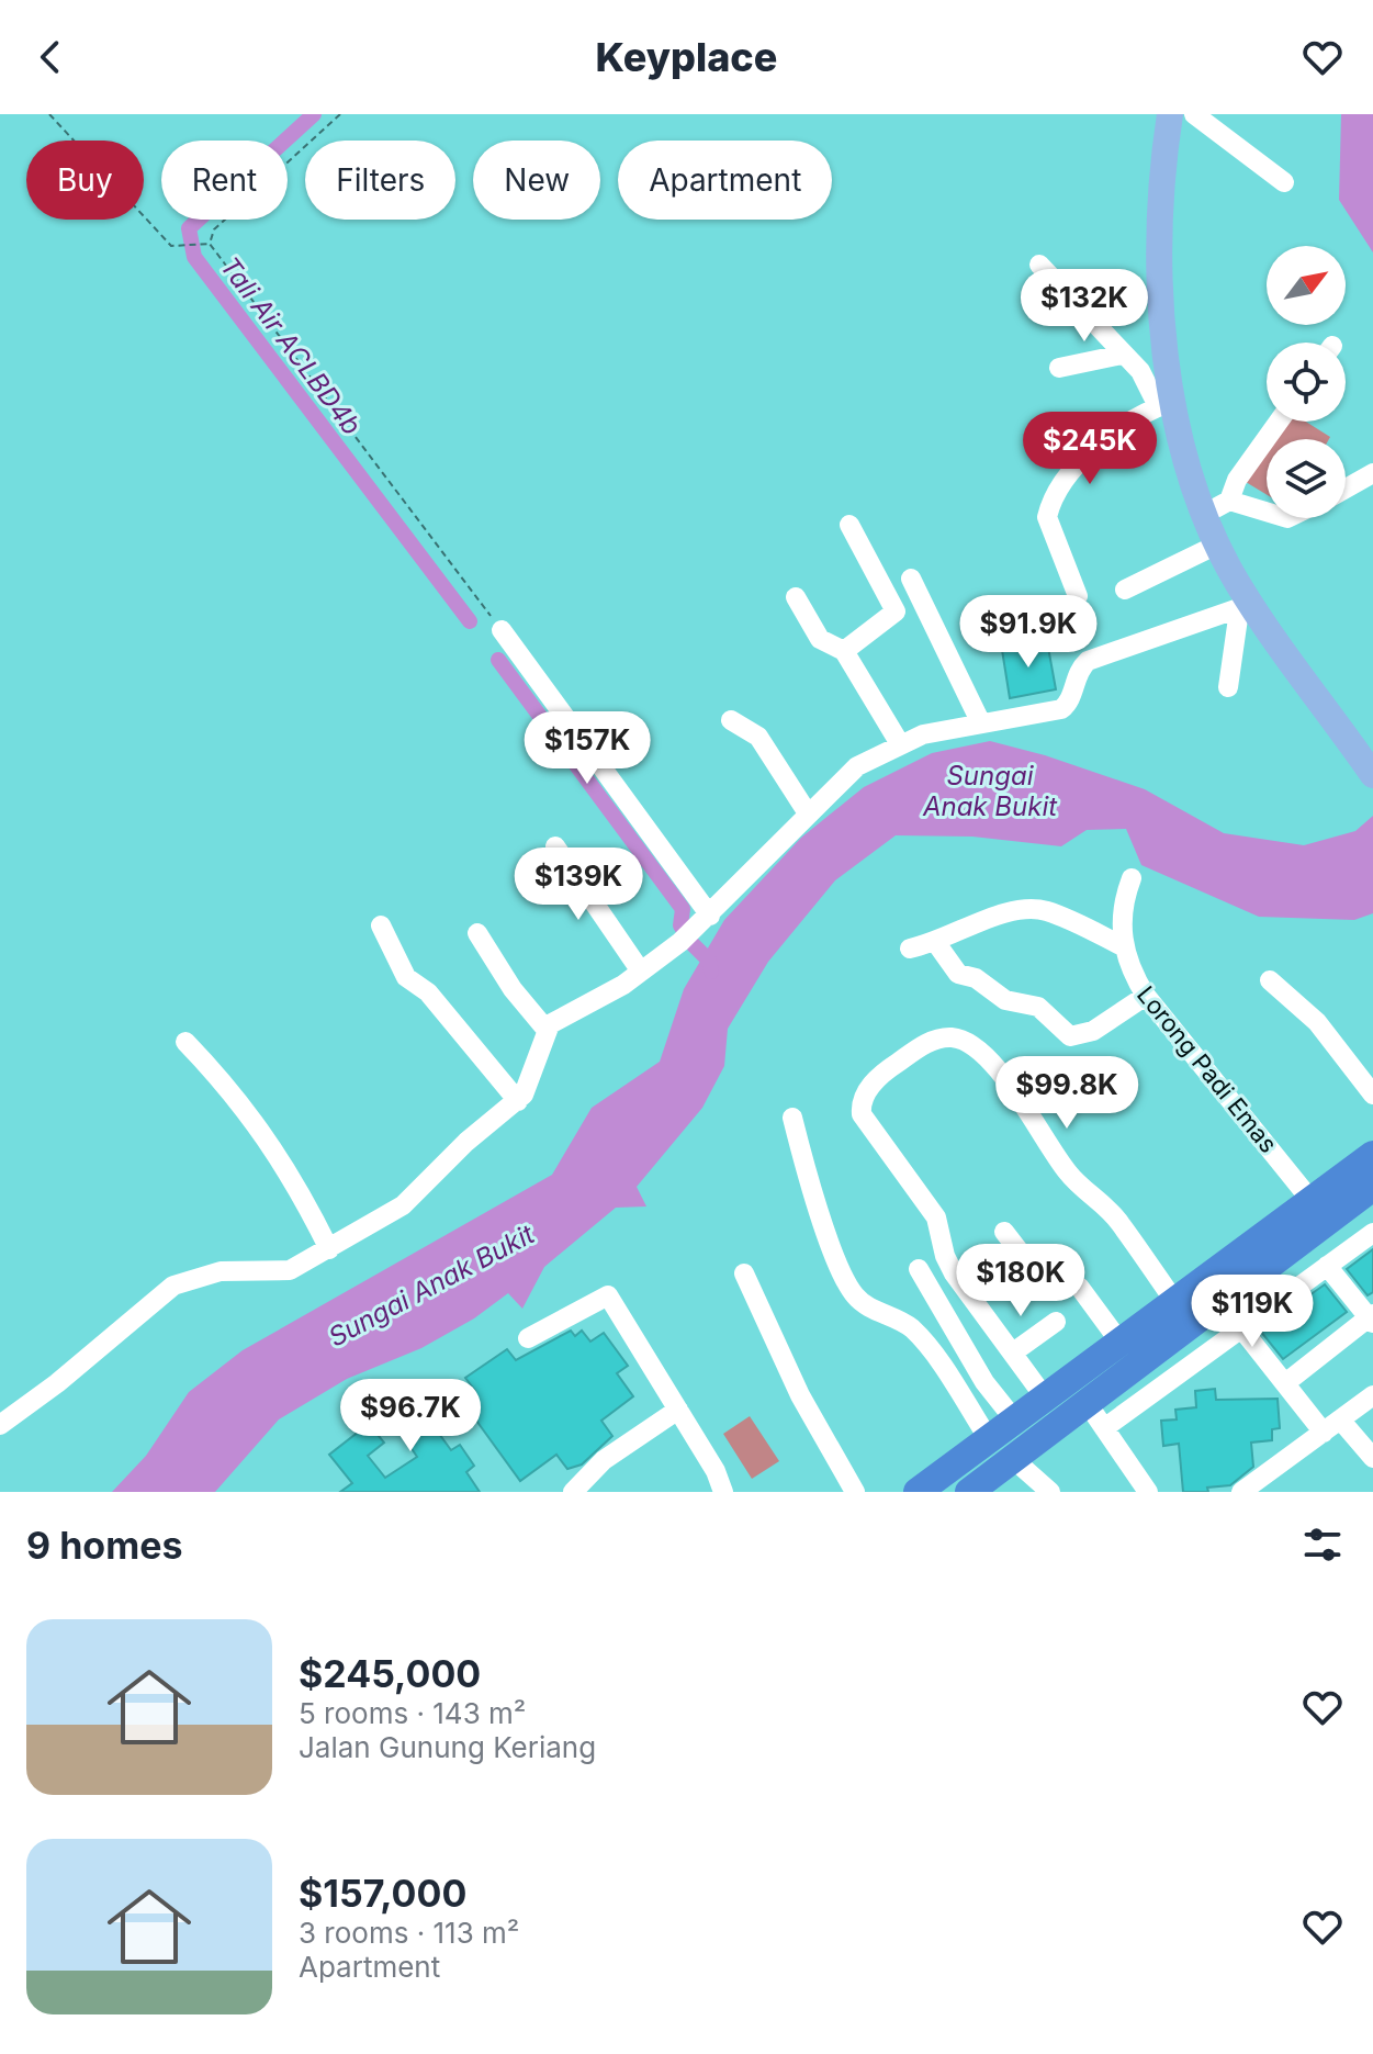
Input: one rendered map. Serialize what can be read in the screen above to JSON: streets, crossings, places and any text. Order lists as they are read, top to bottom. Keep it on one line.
{"streets":{"street":["Lorong Padi Emas"]},"water":["Tali Air ACLBD4b","Sungai Anak Bukit"],"north":"top right","page":{"header":"Keyplace","chip":["Buy","Rent","Filters","New","Apartment"],"price":["$132K","$245K","$91.9K","$157K","$139K","$99.8K","$180K","$119K","$96.7K"],"heading":"9 homes","list":[{"name":"$245,000","note":"5 rooms · 143 m² · Jalan Gunung Keriang"},{"name":"$157,000","note":"3 rooms · 113 m² · Apartment"}]}}
